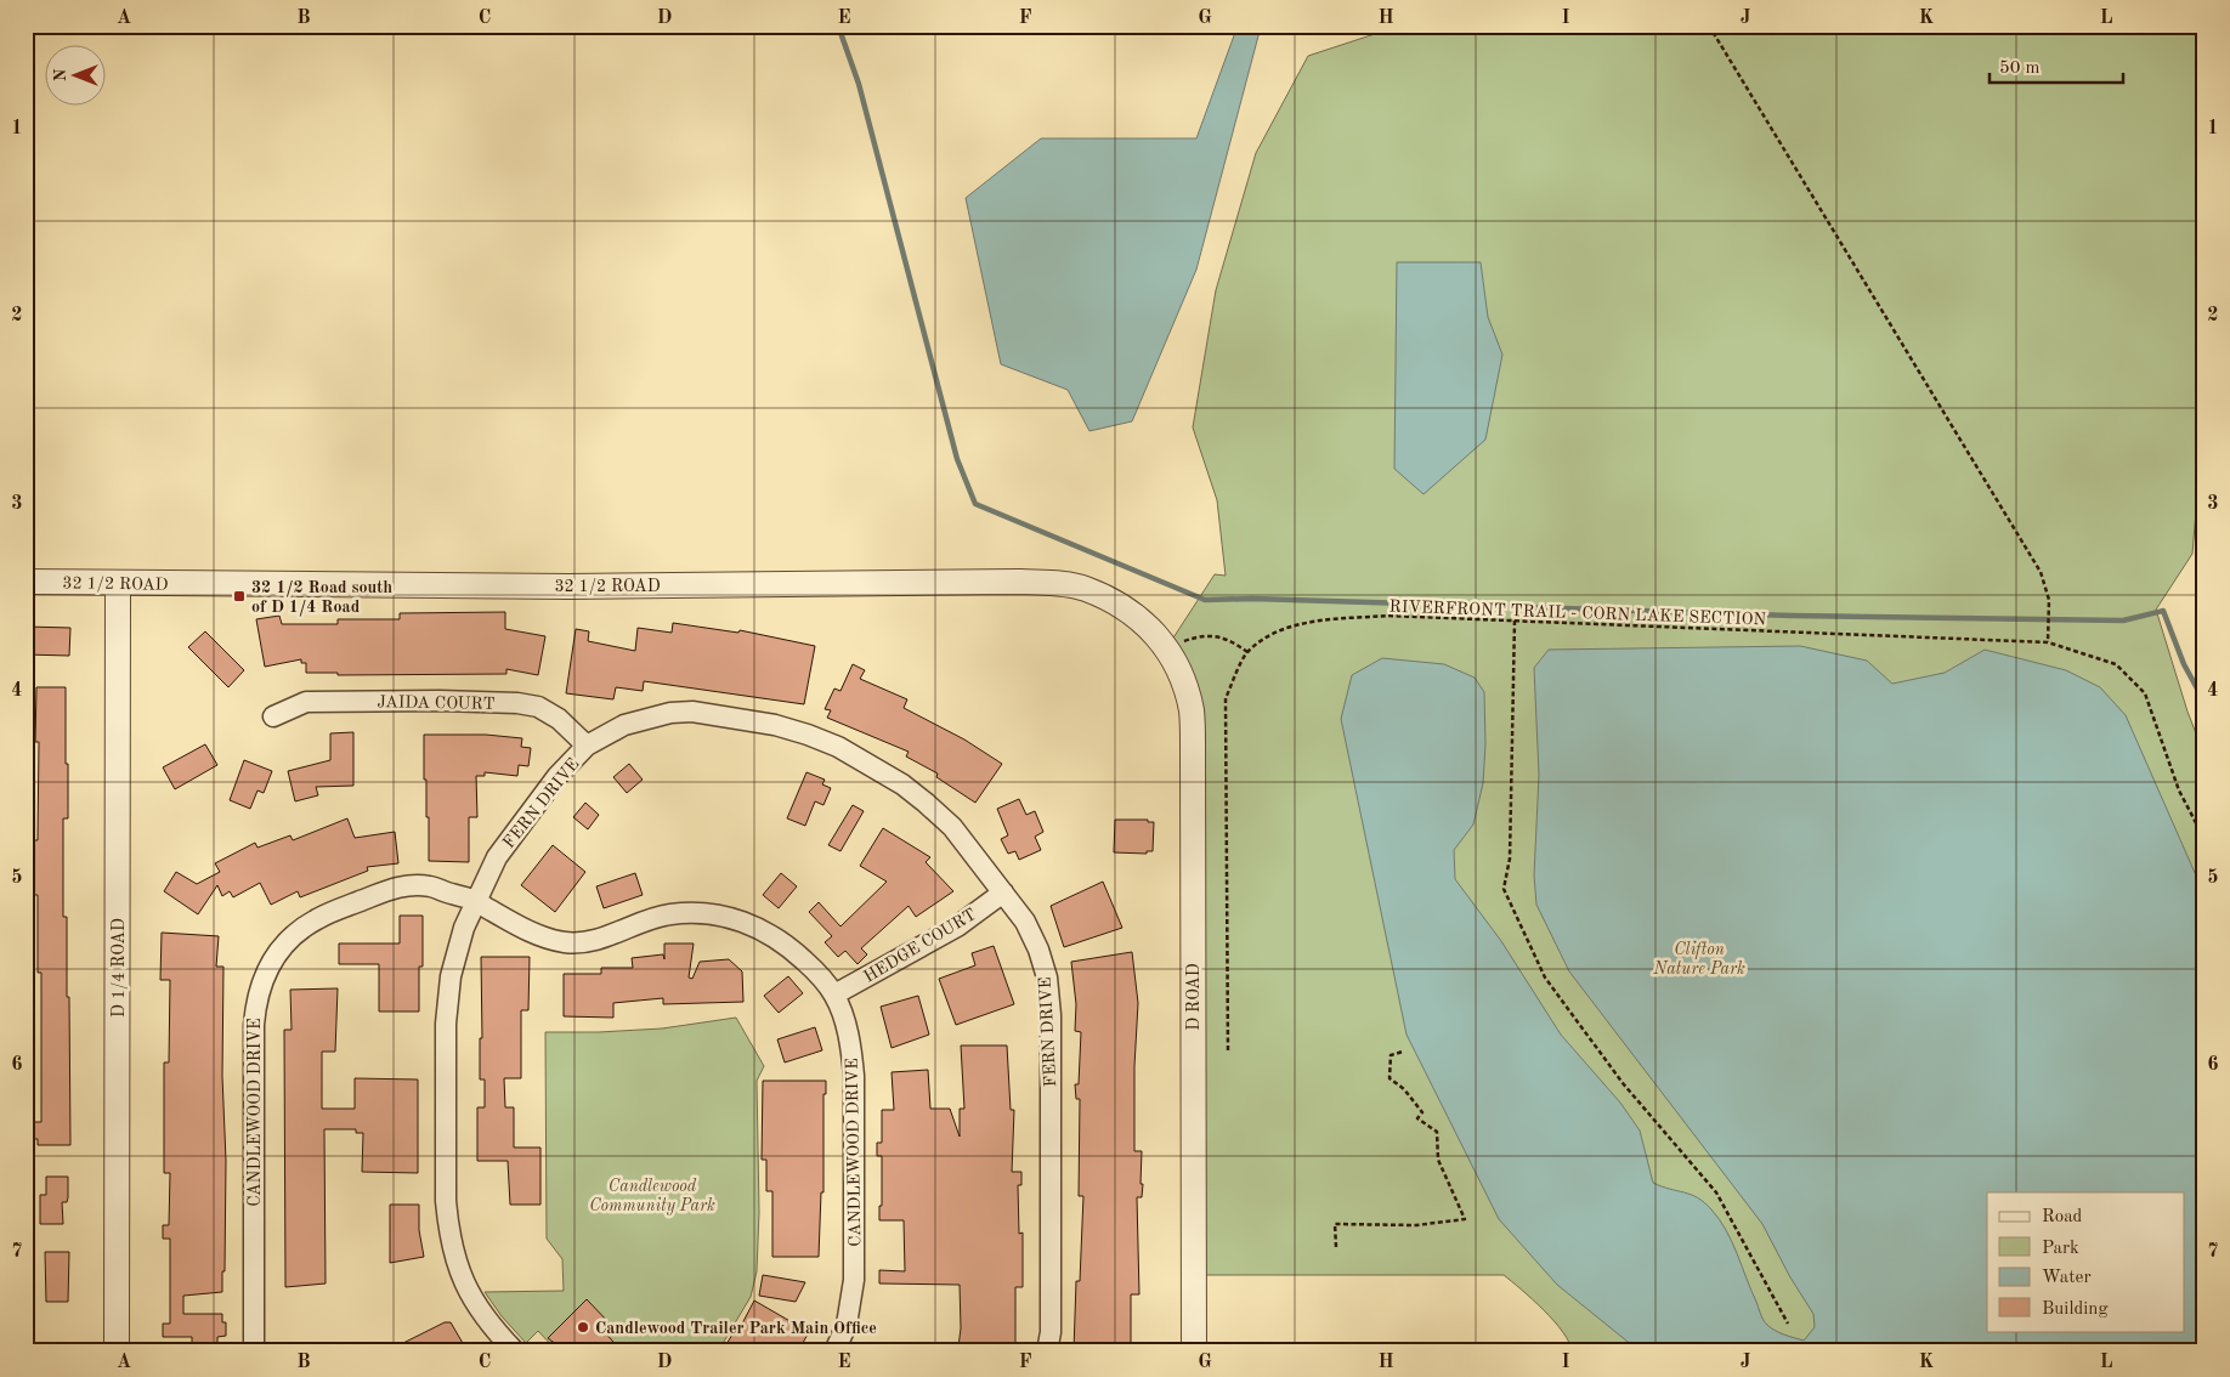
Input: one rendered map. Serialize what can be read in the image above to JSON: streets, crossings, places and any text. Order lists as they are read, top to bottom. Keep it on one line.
{"streets":{"street":["32 1/2 ROAD","JAIDA COURT","FERN DRIVE","HEDGE COURT","D 1/4 ROAD","D ROAD","CANDLEWOOD DRIVE"],"path":["RIVERFRONT TRAIL - CORN LAKE SECTION"]},"crossings":[["32 1/2 ROAD","D 1/4 ROAD"],["32 1/2 ROAD","D ROAD"],["JAIDA COURT","FERN DRIVE"],["FERN DRIVE","HEDGE COURT"],["FERN DRIVE","CANDLEWOOD DRIVE"],["HEDGE COURT","CANDLEWOOD DRIVE"]],"parks":["Clifton Nature Park","Candlewood Community Park"],"places":{"transit":["32 1/2 Road south of D 1/4 Road"],"other":["Candlewood Trailer Park Main Office"]},"legend":["Road","Park","Water","Building"],"scale_bar":"50 m","north":"left","grid":{"columns":["A","B","C","D","E","F","G","H","I","J","K","L"],"rows":["1","2","3","4","5","6","7"]}}
